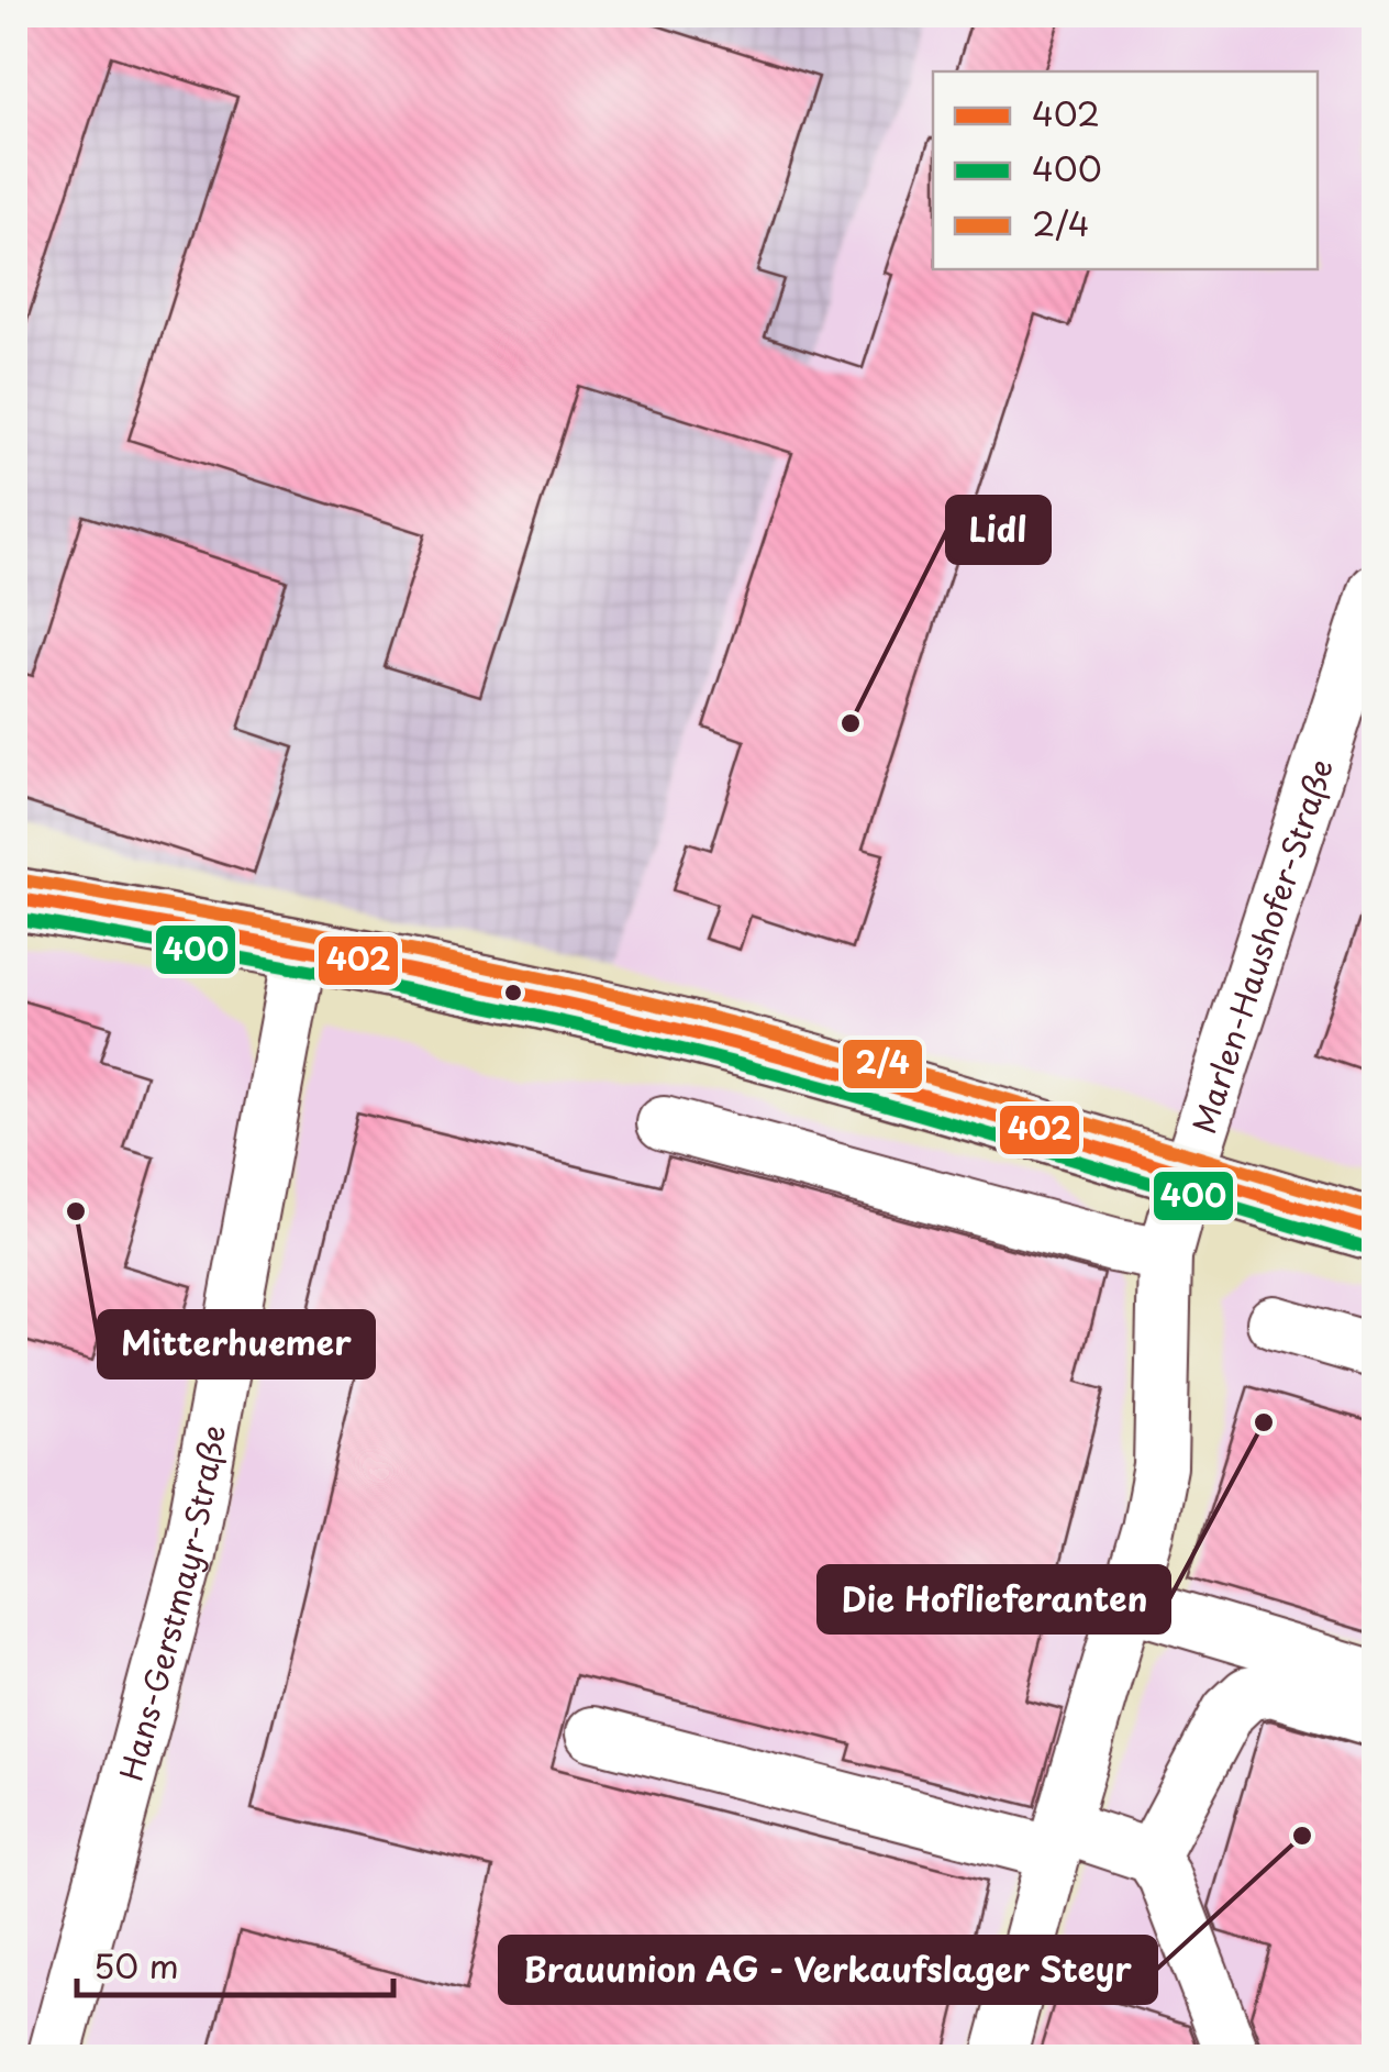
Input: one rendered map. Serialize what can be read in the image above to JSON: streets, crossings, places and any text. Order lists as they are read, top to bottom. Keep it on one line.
{"streets":{"street":["Marlen-Haushofer-Straße","Hans-Gerstmayr-Straße"]},"places":["Lidl","Mitterhuemer","Die Hoflieferanten","Brauunion AG - Verkaufslager Steyr"],"lines":["transit line 2/4","transit line 402","transit line 400"],"legend":["402","400","2/4"],"scale_bar":"50 m"}
